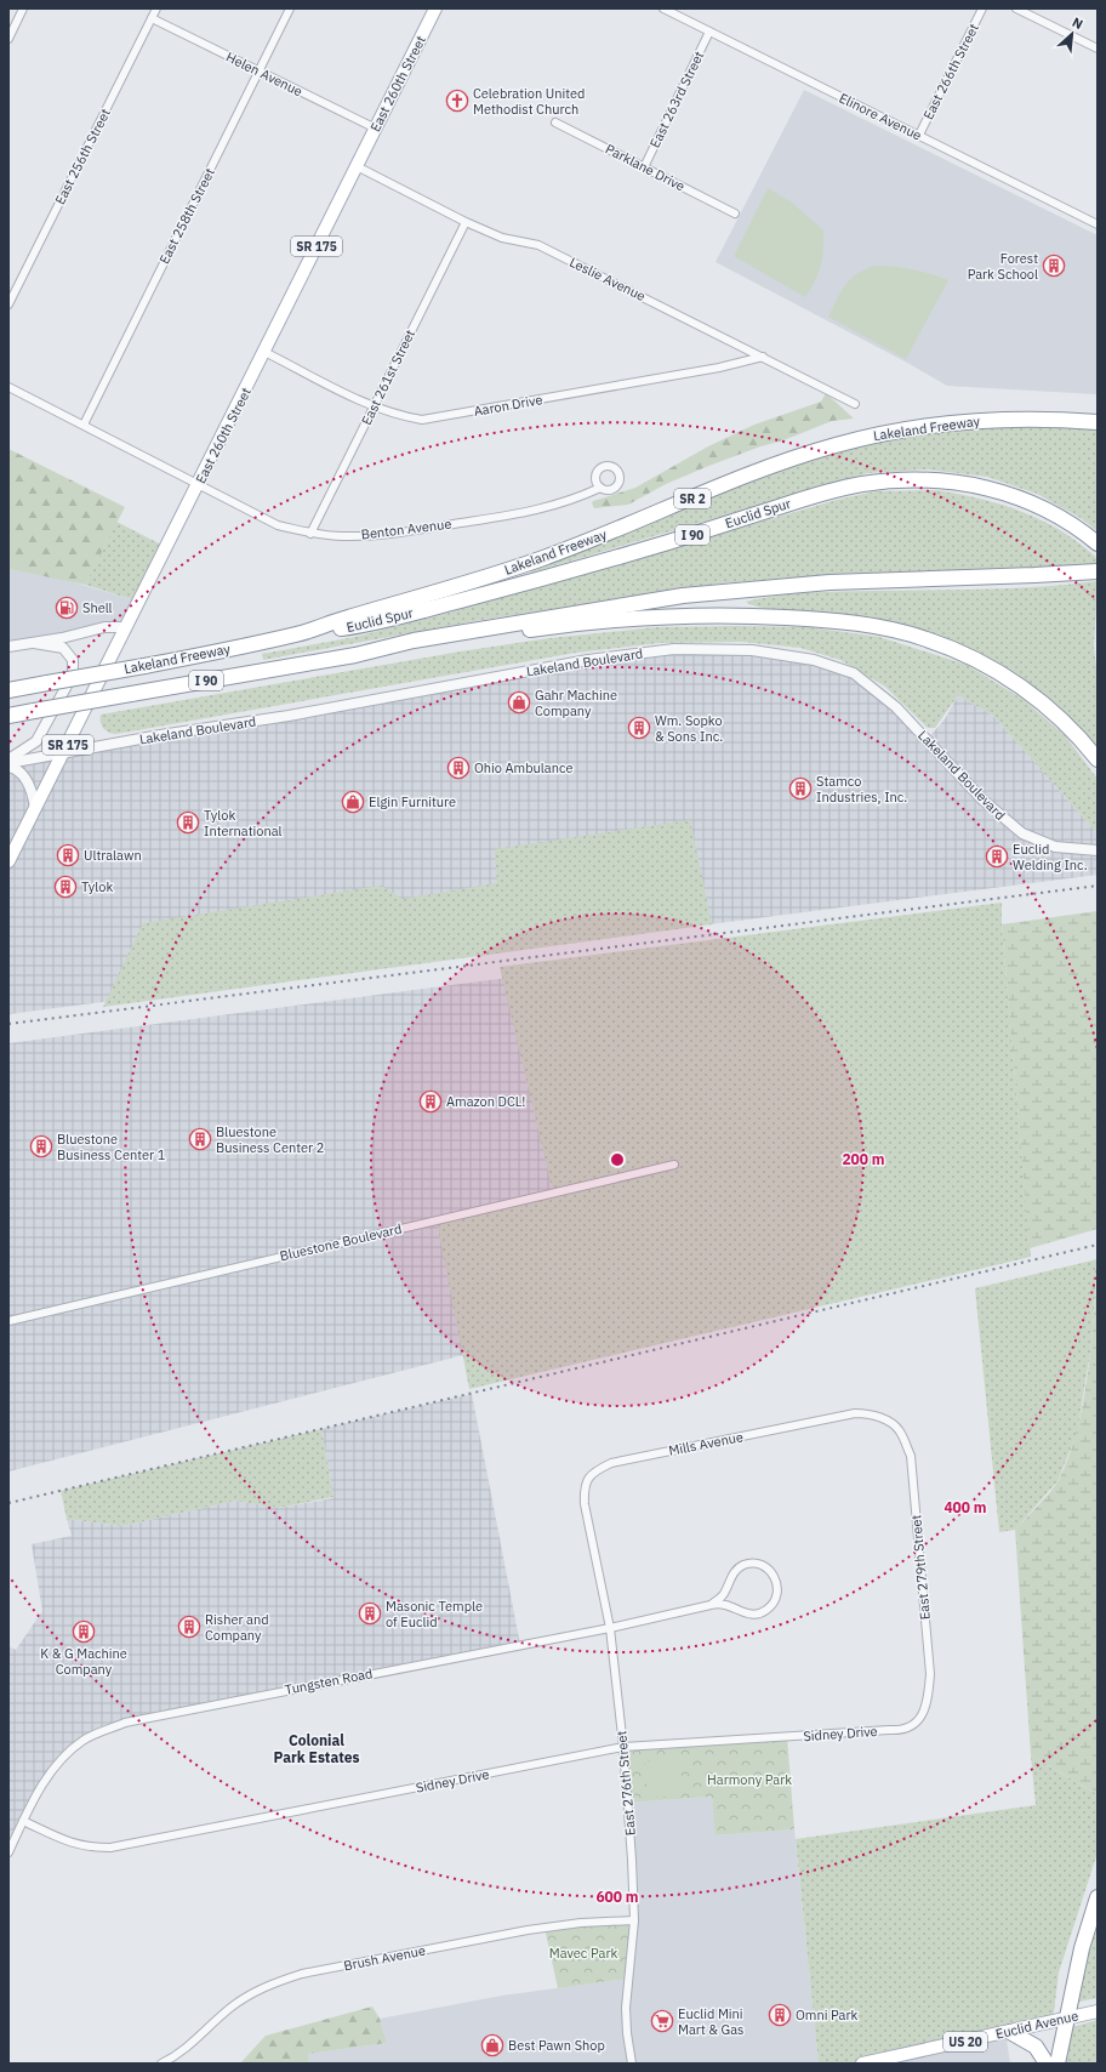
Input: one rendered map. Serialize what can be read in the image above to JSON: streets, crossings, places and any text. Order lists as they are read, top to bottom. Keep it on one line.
{"streets":{"highway":["Lakeland Freeway","SR 2","Euclid Spur","I 90"],"main road":["East 260th Street","SR 175","Euclid Avenue","US 20"],"street":["East 266th Street","Helen Avenue","East 263rd Street","Elinore Avenue","East 256th Street","Parklane Drive","East 258th Street","Leslie Avenue","East 261st Street","Aaron Drive","Benton Avenue","Lakeland Boulevard","Bluestone Boulevard","Mills Avenue","East 279th Street","Tungsten Road","Sidney Drive","East 276th Street","Brush Avenue"]},"crossings":[["East 266th Street","Elinore Avenue"],["Helen Avenue","East 260th Street"],["Helen Avenue","East 256th Street"],["Helen Avenue","East 258th Street"],["East 260th Street","Leslie Avenue"],["East 260th Street","Aaron Drive"],["East 260th Street","Benton Avenue"],["East 260th Street","Lakeland Boulevard"],["East 263rd Street","Elinore Avenue"],["East 263rd Street","Parklane Drive"],["East 258th Street","Benton Avenue"],["Leslie Avenue","East 261st Street"],["Leslie Avenue","Aaron Drive"],["East 261st Street","Aaron Drive"],["East 261st Street","Benton Avenue"],["Lakeland Freeway","Euclid Spur"],["Lakeland Freeway","I 90"],["Mills Avenue","East 279th Street"],["Mills Avenue","East 276th Street"],["East 279th Street","Sidney Drive"],["Tungsten Road","Sidney Drive"],["Tungsten Road","East 276th Street"],["Sidney Drive","East 276th Street"],["East 276th Street","Brush Avenue"]],"districts":["Colonial Park Estates"],"parks":["Harmony Park","Mavec Park"],"places":{"church":["Celebration United Methodist Church"],"building":["Forest Park School","Wm. Sopko & Sons Inc.","Ohio Ambulance","Stamco Industries, Inc.","Tylok International","Ultralawn","Euclid Welding Inc.","Tylok","Amazon DCL!","Bluestone Business Center 2","Bluestone Business Center 1","Masonic Temple of Euclid","Risher and Company","K & G Machine Company","Omni Park"],"fuel station":["Shell"],"shop":["Gahr Machine Company","Elgin Furniture","Best Pawn Shop"],"supermarket":["Euclid Mini Mart & Gas"]},"north":"top right","rings":["200 m","400 m","600 m"]}
